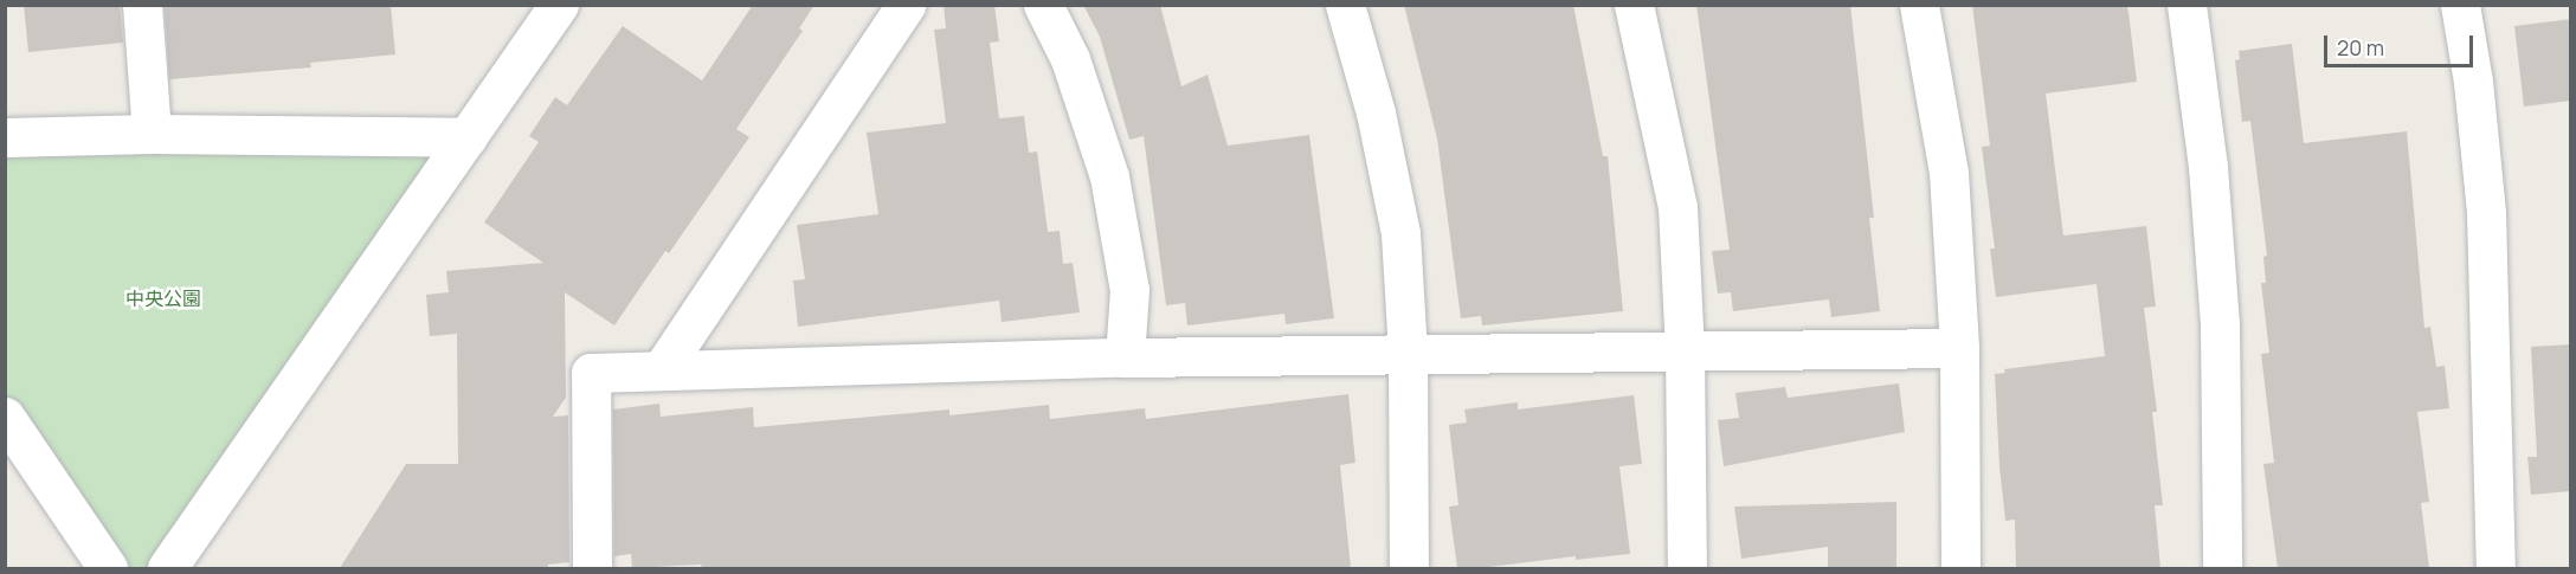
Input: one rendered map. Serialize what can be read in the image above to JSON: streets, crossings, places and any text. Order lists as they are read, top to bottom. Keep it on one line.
{"parks":["中央公園"],"scale_bar":"20 m"}
